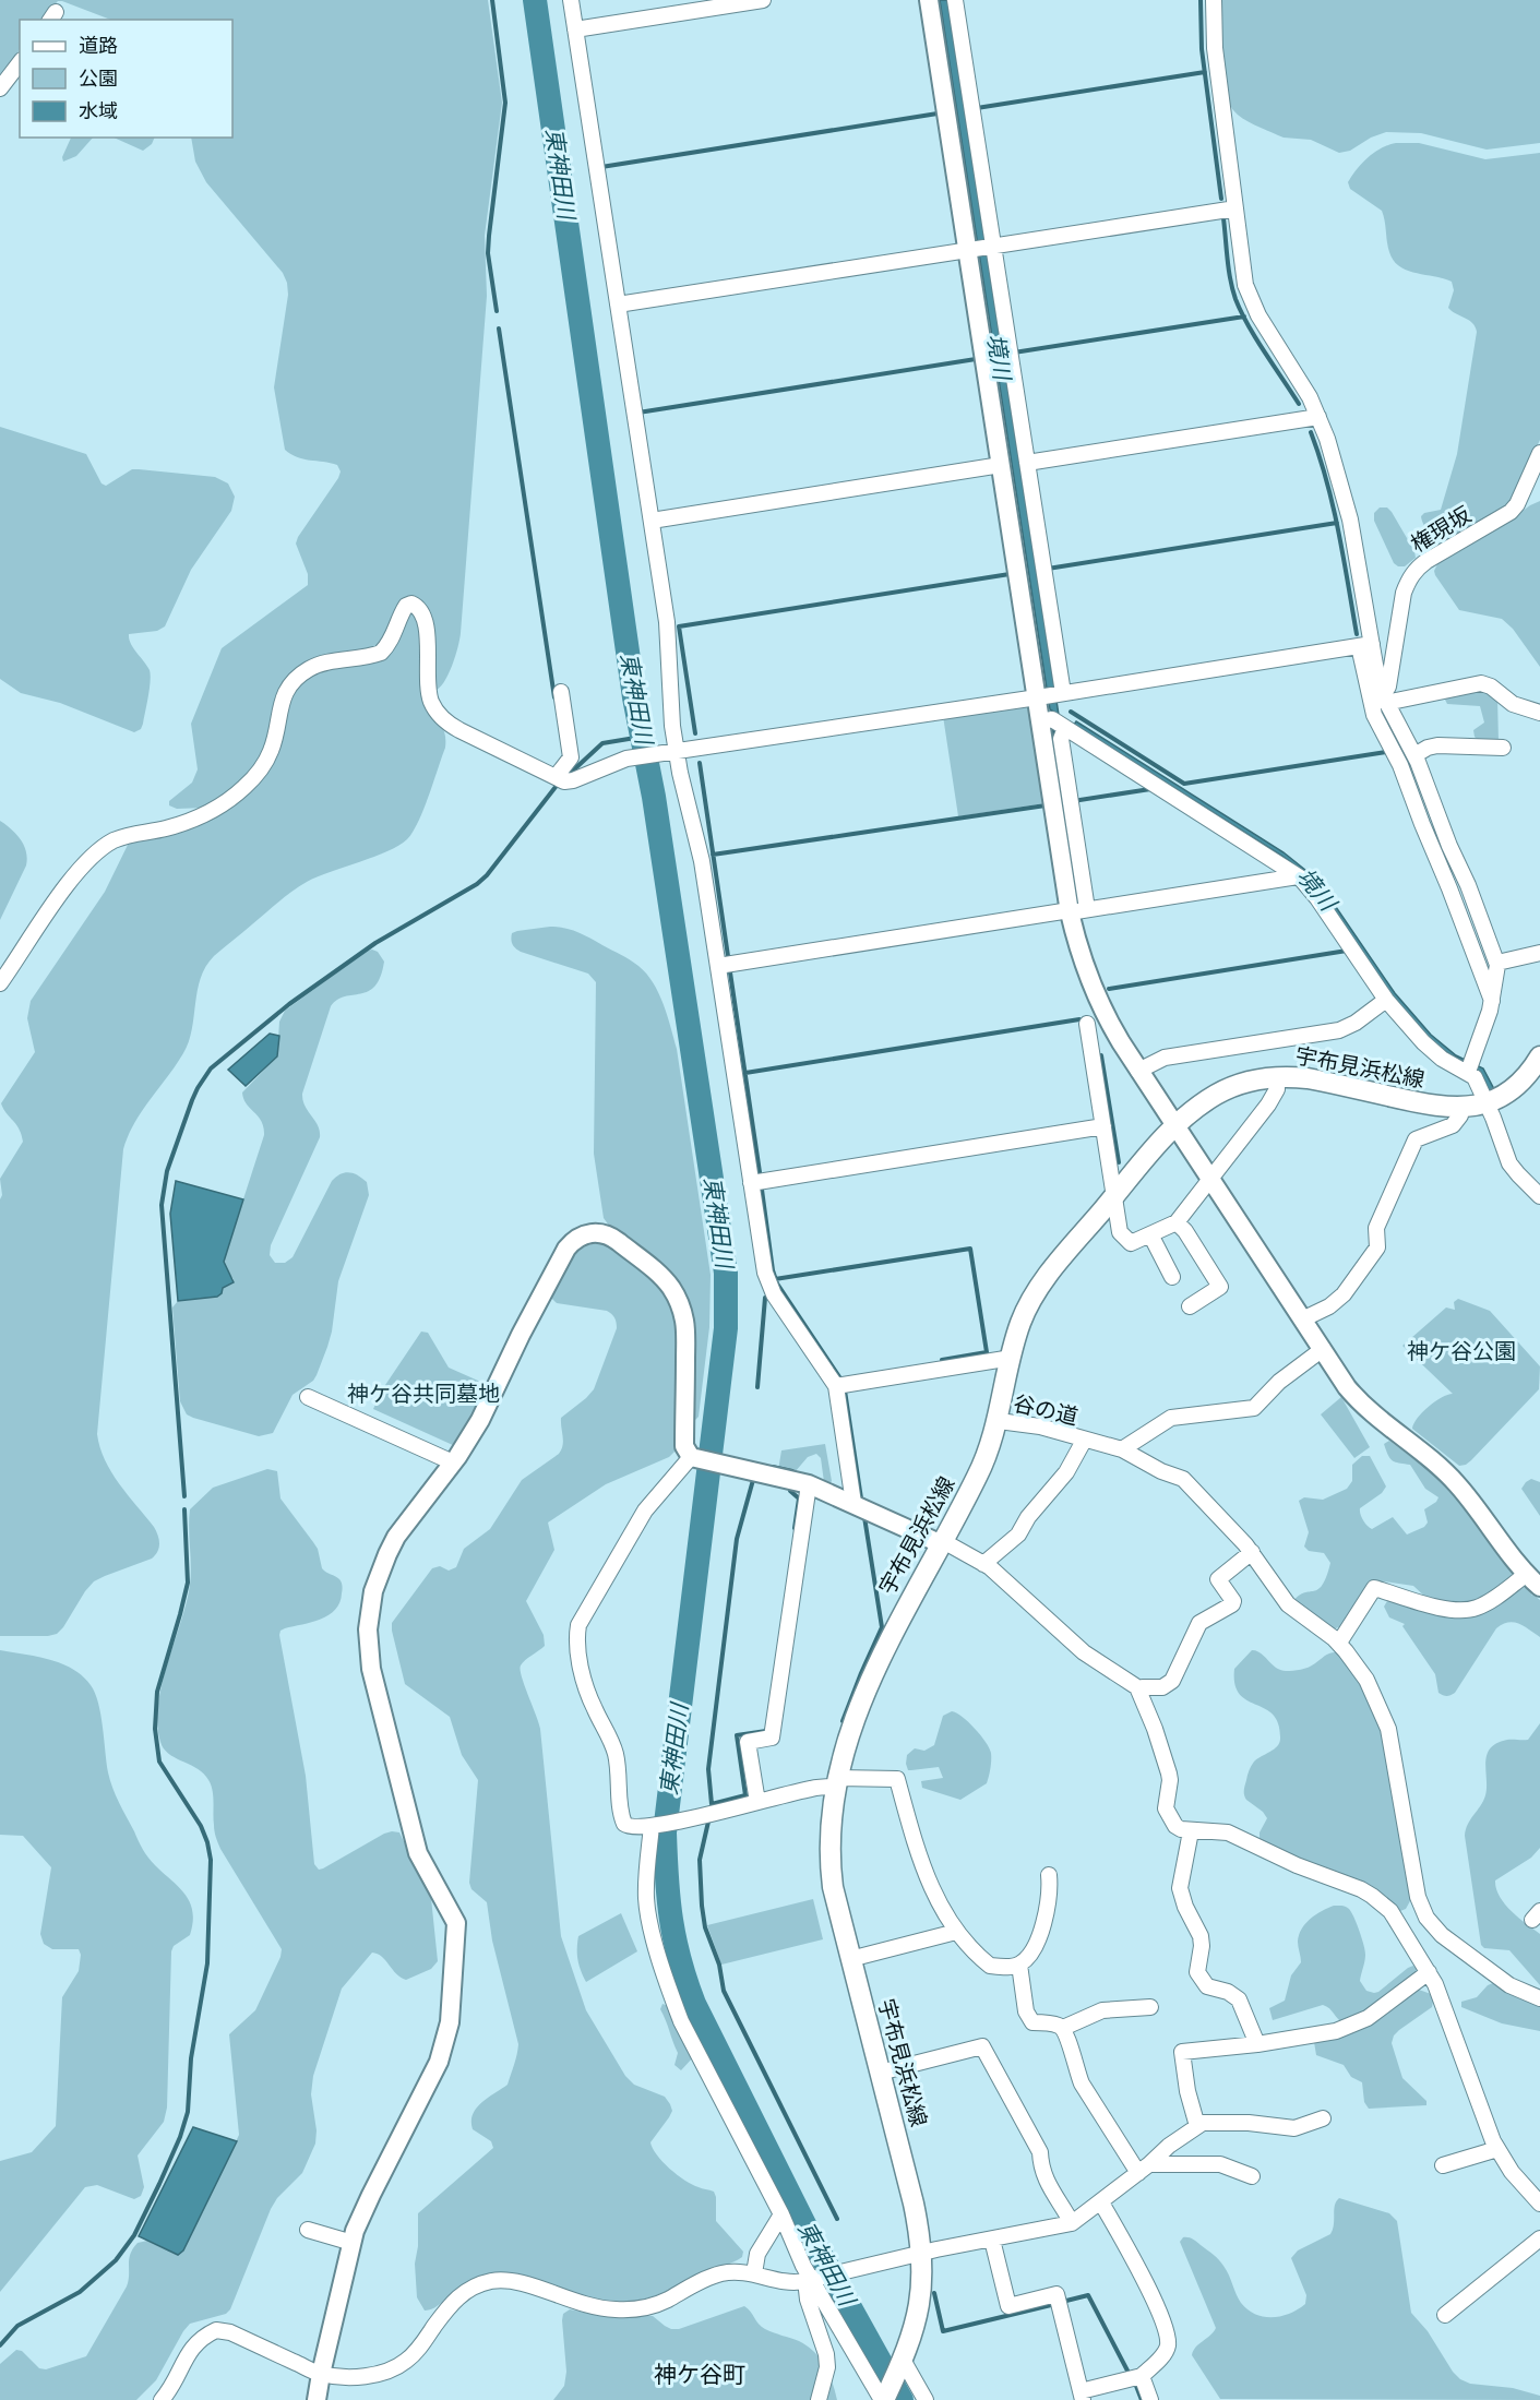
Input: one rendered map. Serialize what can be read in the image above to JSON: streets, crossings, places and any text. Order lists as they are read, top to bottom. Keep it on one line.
{"streets":{"main road":["宇布見浜松線"],"street":["権現坂","谷の道"]},"crossings":[["宇布見浜松線","谷の道"]],"districts":["神ケ谷町"],"water":["東神田川","境川"],"parks":["神ケ谷公園","神ケ谷共同墓地"],"legend":["道路","公園","水域"]}
